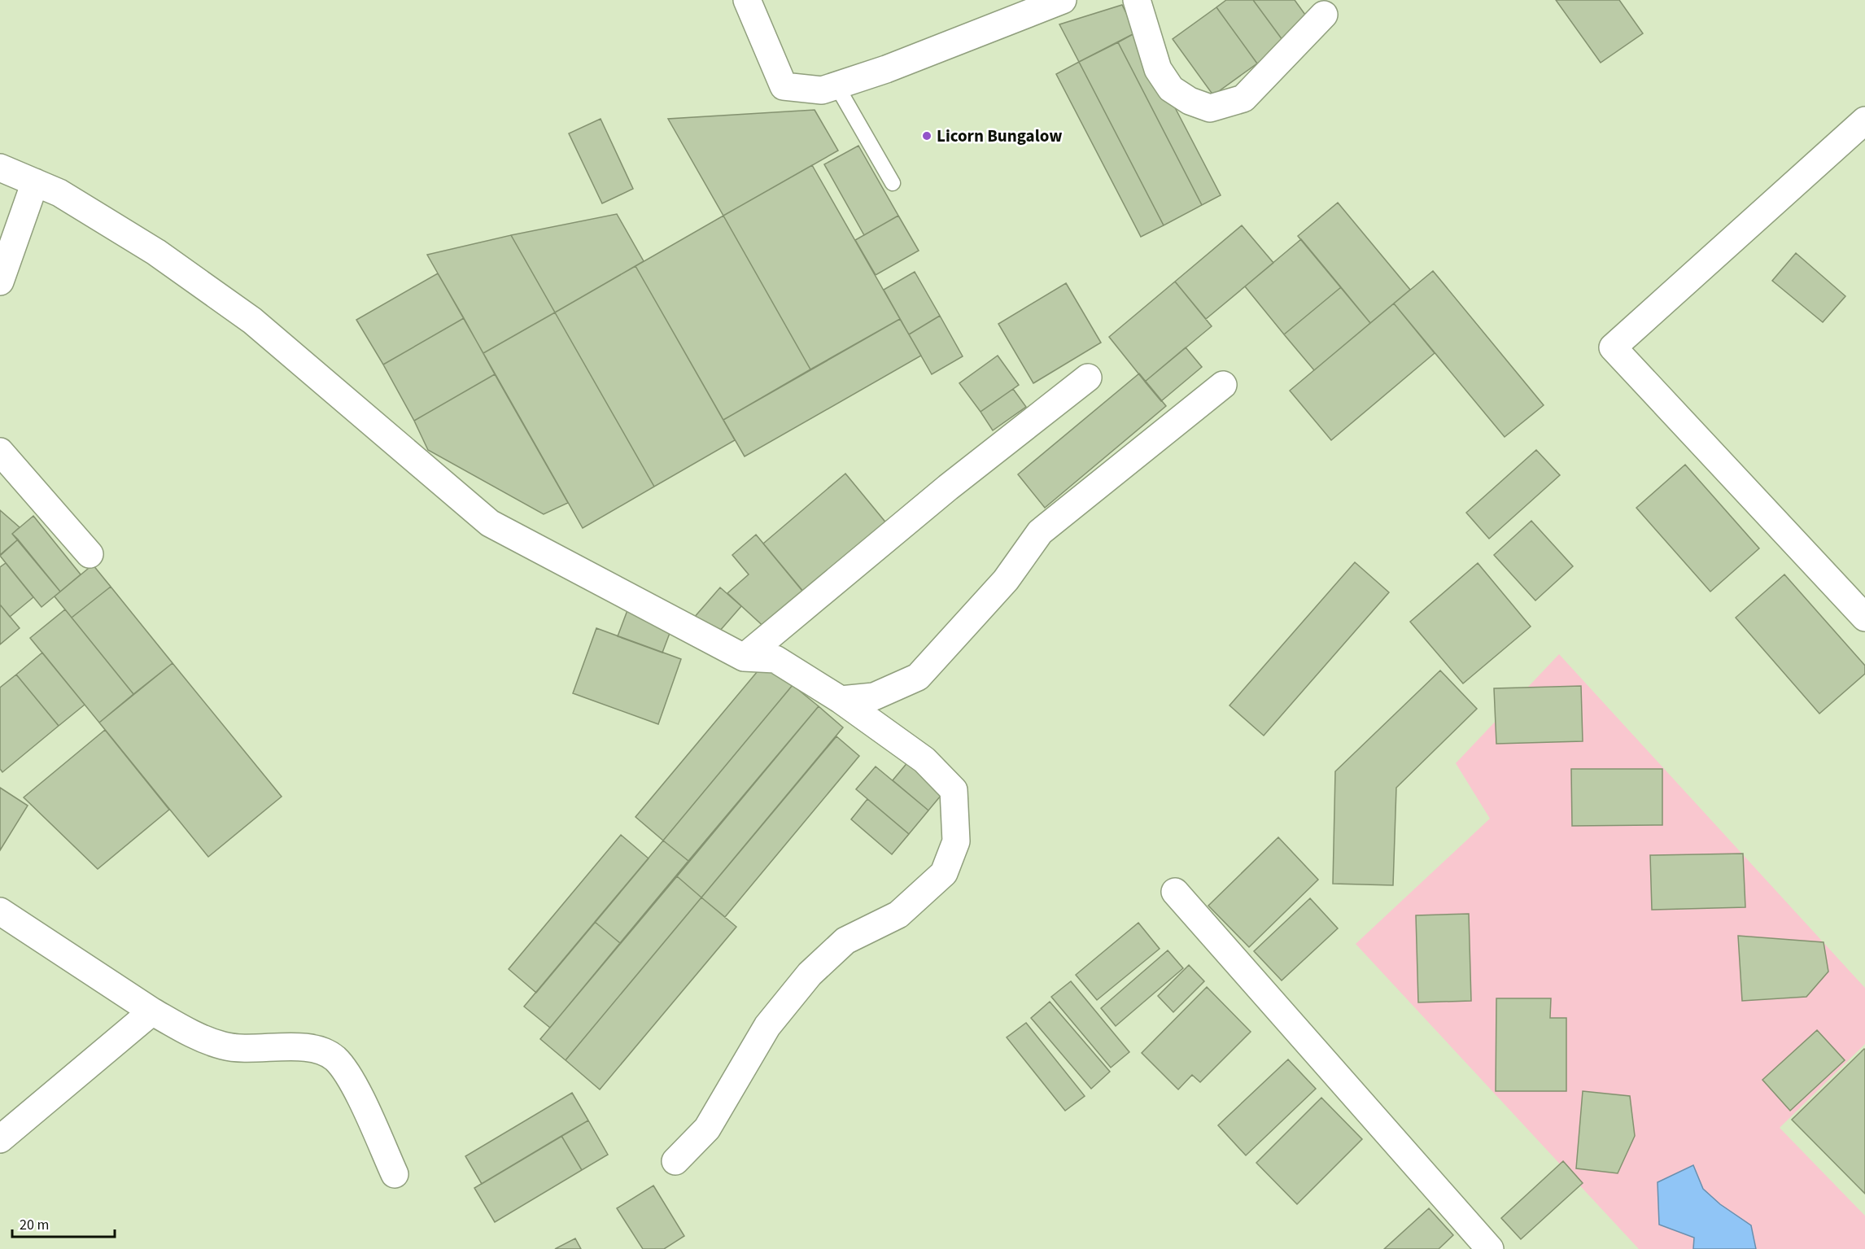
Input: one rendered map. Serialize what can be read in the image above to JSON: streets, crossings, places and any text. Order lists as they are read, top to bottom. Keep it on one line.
{"places":["Licorn Bungalow"],"scale_bar":"20 m"}
